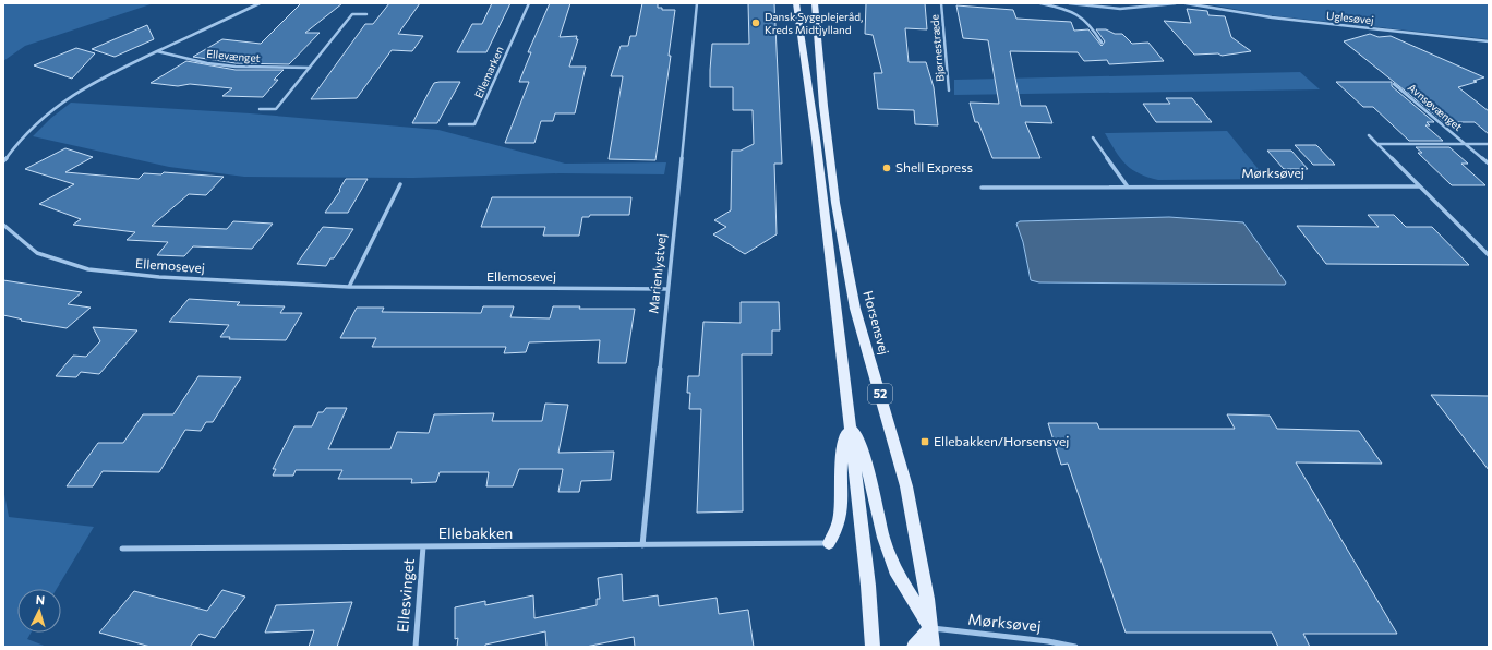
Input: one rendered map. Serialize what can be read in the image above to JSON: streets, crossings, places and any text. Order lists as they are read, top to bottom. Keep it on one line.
{"streets":{"main road":["Horsensvej","52"],"street":["Uglesøvej","Bjørnestræde","Ellevænget","Ellemarken","Avnsøvænget","Mørksøvej","Ellemosevej","Marienlystvej","Ellebakken","Ellesvinget"]},"crossings":[["Mørksøvej","Horsensvej"],["Mørksøvej","52"],["Ellemosevej","Marienlystvej"],["Marienlystvej","Ellebakken"],["Horsensvej","52"],["52","Ellebakken"],["Ellebakken","Ellesvinget"]],"places":{"other":["Dansk Sygeplejeråd, Kreds Midtjylland","Shell Express"],"transit":["Ellebakken/Horsensvej"]},"north":"top"}
